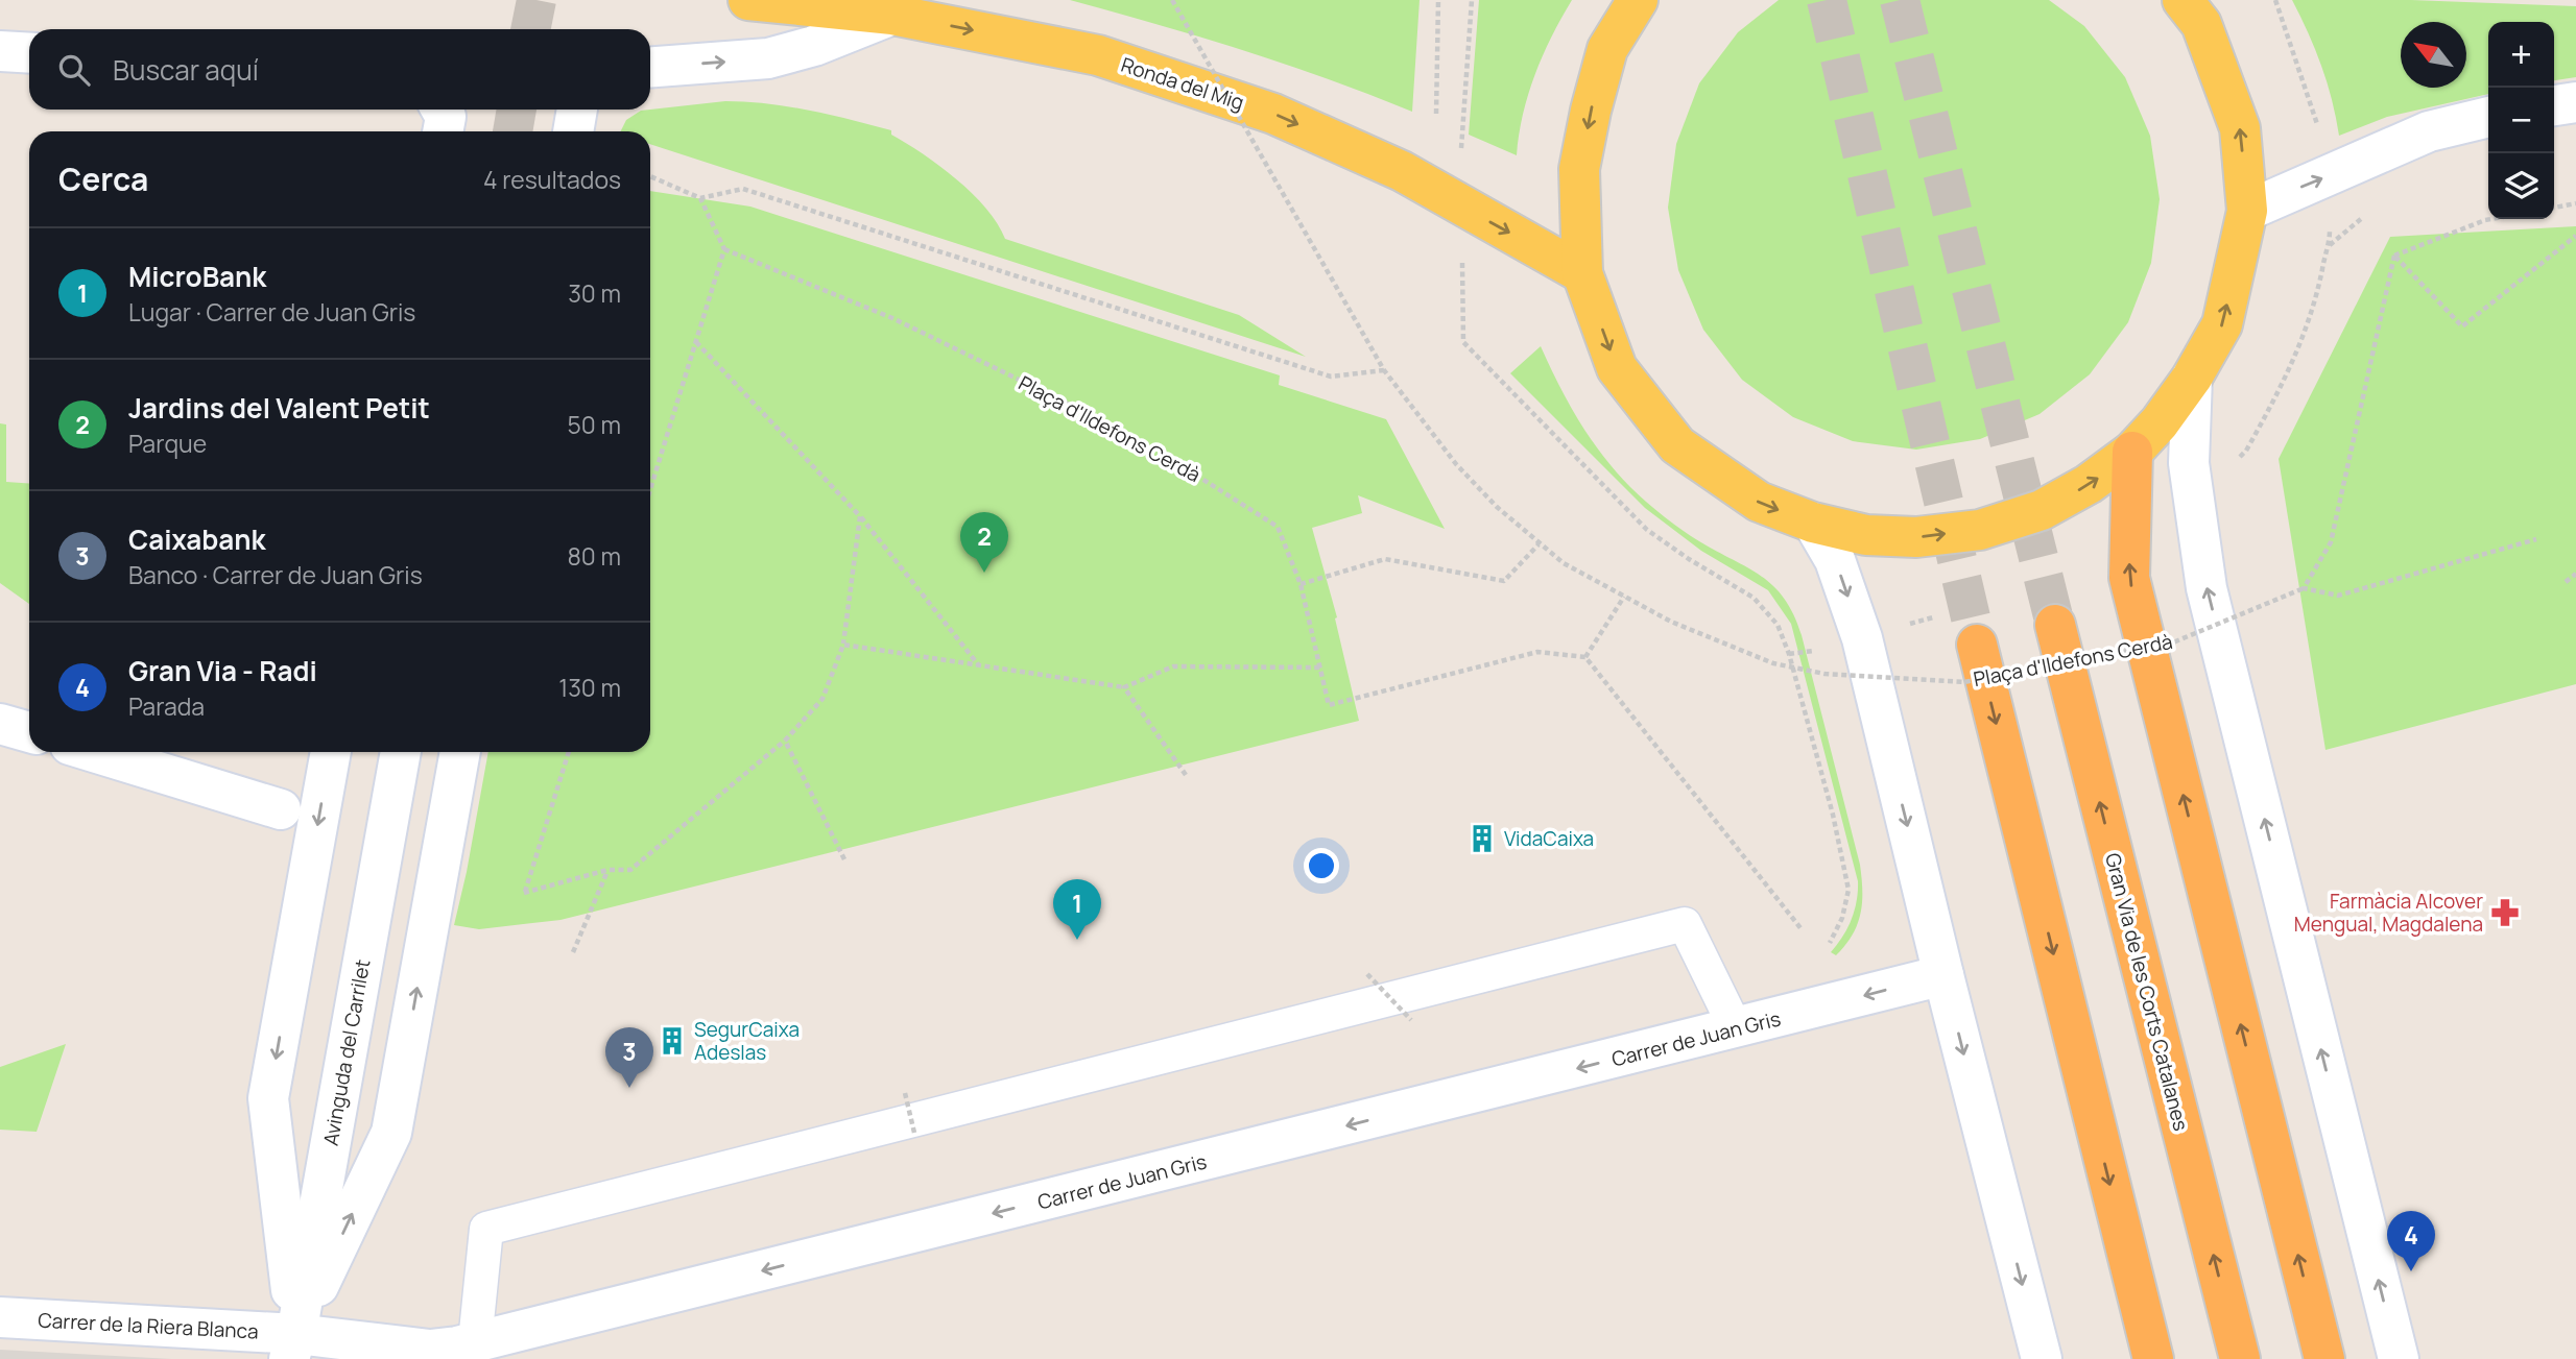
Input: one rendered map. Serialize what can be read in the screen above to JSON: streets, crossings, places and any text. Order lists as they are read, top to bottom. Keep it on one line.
{"streets":{"highway":["Gran Via de les Corts Catalanes"],"main road":["Ronda del Mig"],"street":["Carrer de Juan Gris","Avinguda del Carrilet","Carrer de la Riera Blanca"],"path":["Plaça d'Ildefons Cerdà"]},"crossings":[["Carrer de Juan Gris","Avinguda del Carrilet"],["Carrer de Juan Gris","Carrer de la Riera Blanca"],["Avinguda del Carrilet","Carrer de la Riera Blanca"]],"one_way":["Ronda del Mig","Carrer de Juan Gris"],"places":{"building":["VidaCaixa","SegurCaixa Adeslas"],"pharmacy":["Farmàcia Alcover Mengual, Magdalena"]},"north":"top left","page":{"map_buttons":["+","−"],"search":"Buscar aquí","heading":["Cerca","4 resultados"],"list":[{"mark":"1","name":"MicroBank","note":"Lugar · Carrer de Juan Gris","value":"30 m"},{"mark":"2","name":"Jardins del Valent Petit","note":"Parque","value":"50 m"},{"mark":"3","name":"Caixabank","note":"Banco · Carrer de Juan Gris","value":"80 m"},{"mark":"4","name":"Gran Via - Radi","note":"Parada","value":"130 m"}],"pins":["2","1","3","4"]}}
